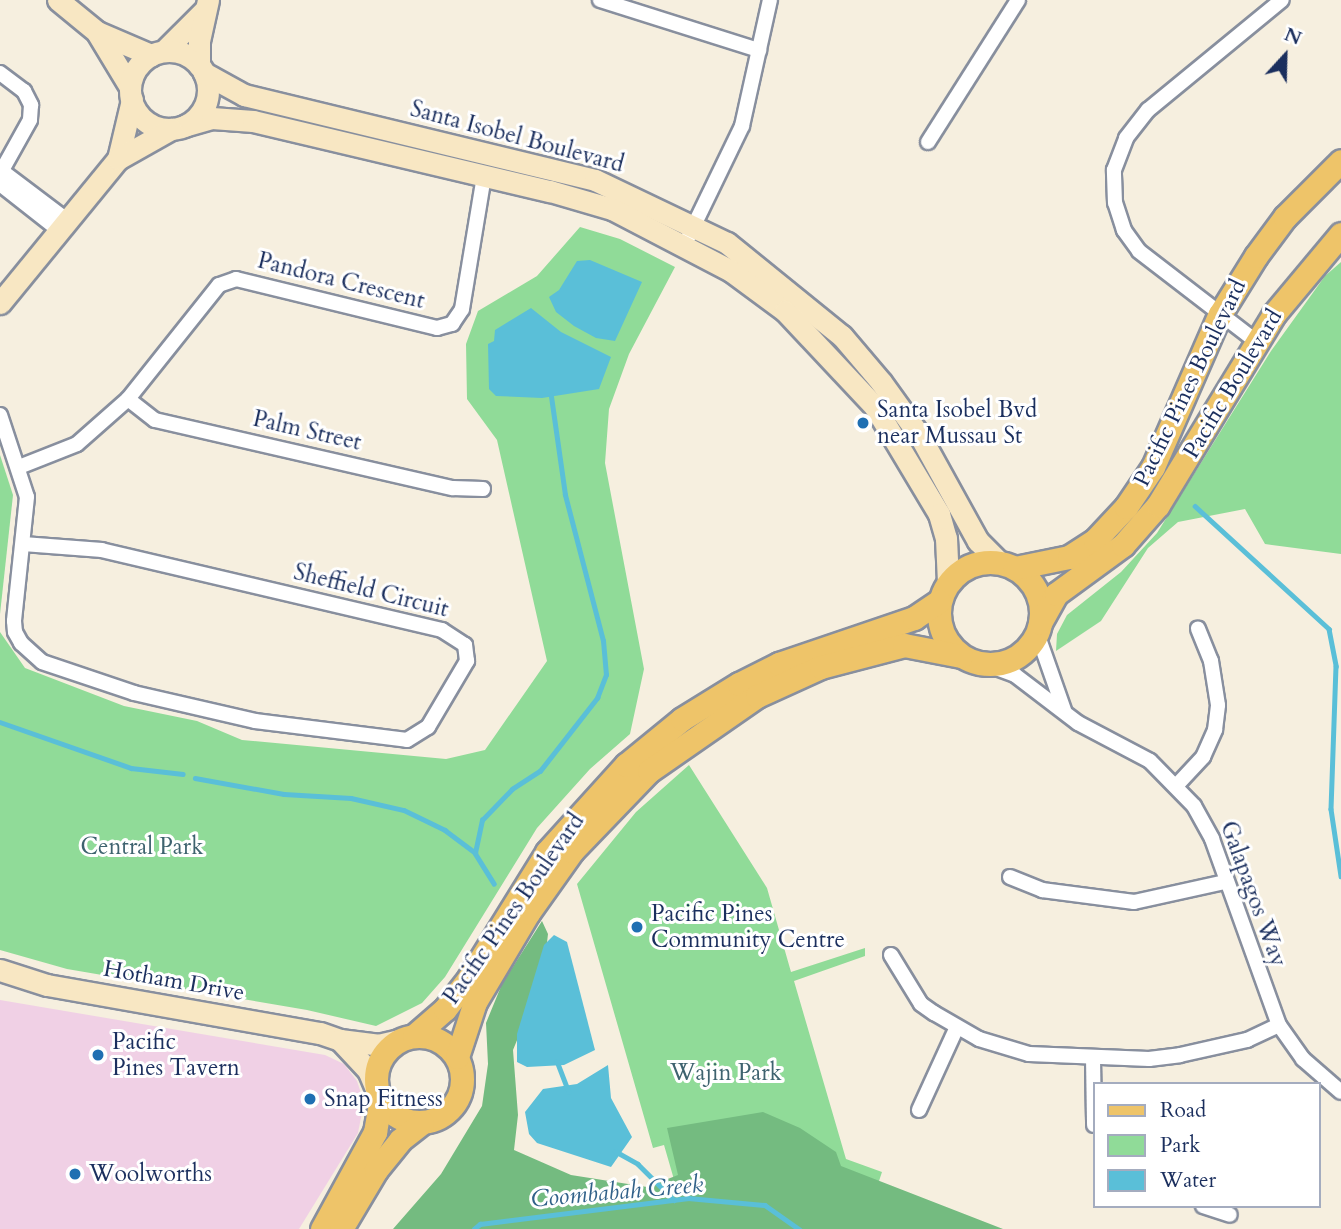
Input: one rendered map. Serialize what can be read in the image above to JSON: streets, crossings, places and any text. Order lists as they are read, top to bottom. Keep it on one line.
{"streets":{"main road":["Pacific Pines Boulevard","Pacific Boulevard"],"street":["Santa Isobel Boulevard","Pandora Crescent","Palm Street","Sheffield Circuit","Galapagos Way","Hotham Drive"]},"crossings":[["Santa Isobel Boulevard","Pandora Crescent"],["Santa Isobel Boulevard","Pacific Pines Boulevard"],["Santa Isobel Boulevard","Pacific Boulevard"],["Santa Isobel Boulevard","Galapagos Way"],["Pandora Crescent","Palm Street"],["Pandora Crescent","Sheffield Circuit"],["Pacific Pines Boulevard","Pacific Boulevard"],["Pacific Pines Boulevard","Galapagos Way"],["Pacific Pines Boulevard","Hotham Drive"],["Pacific Boulevard","Galapagos Way"]],"water":["Coombabah Creek"],"parks":["Central Park","Wajin Park"],"places":["Santa Isobel Bvd near Mussau St","Pacific Pines Community Centre","Pacific Pines Tavern","Snap Fitness","Woolworths"],"legend":["Road","Park","Water"],"north":"top"}
